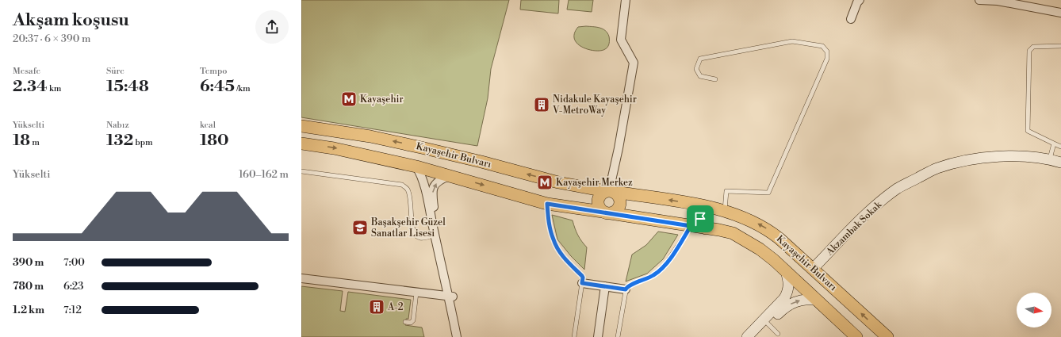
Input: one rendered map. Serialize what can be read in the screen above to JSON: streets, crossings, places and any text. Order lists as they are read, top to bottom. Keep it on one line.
{"streets":{"main road":["Kayaşehir Bulvarı"],"street":["Akzambak Sokak"]},"crossings":[["Kayaşehir Bulvarı","Akzambak Sokak"]],"places":{"metro station":["Kayaşehir","Kayaşehir Merkez"],"building":["Nidakule Kayaşehir V-MetroWay","A-2"],"school or university":["Başakşehir Güzel Sanatlar Lisesi"]},"north":"right","page":{"heading":["Akşam koşusu","20:37 · 6 × 390 m"],"stats":[["Mesafe","2.34 km"],["Süre","15:48"],["Tempo","6:45 /km"],["Yükselti","18 m"],["Nabız","132 bpm"],["kcal","180"]],"chart":["Yükselti","160–162 m"],"list":[{"name":"390 m","note":"7:00"},{"name":"780 m","note":"6:23"},{"name":"1.2 km","note":"7:12"}]}}
